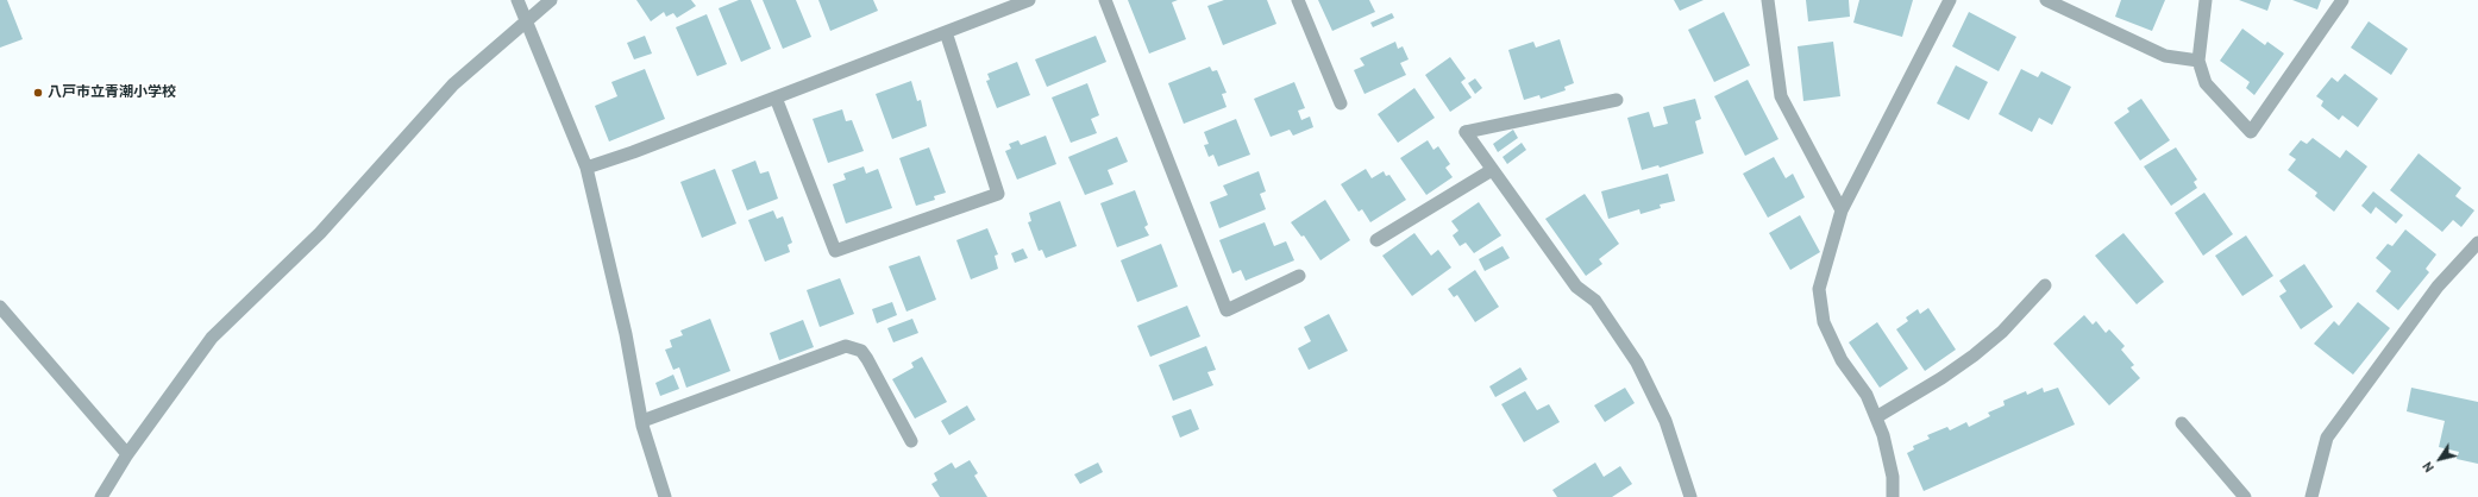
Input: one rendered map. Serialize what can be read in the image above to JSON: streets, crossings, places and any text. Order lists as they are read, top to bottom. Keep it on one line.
{"places":["八戸市立青潮小学校"],"north":"bottom left"}
